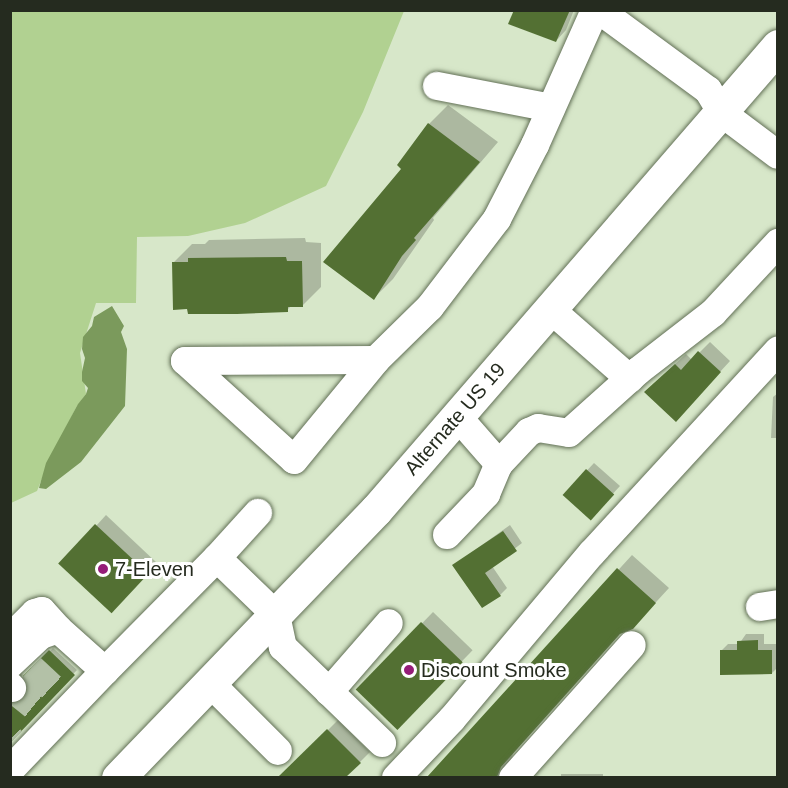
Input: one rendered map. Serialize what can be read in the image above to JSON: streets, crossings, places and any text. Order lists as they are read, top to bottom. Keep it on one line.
{"streets":{"main road":["Alternate US 19"]},"places":["7-Eleven","Discount Smoke"]}
